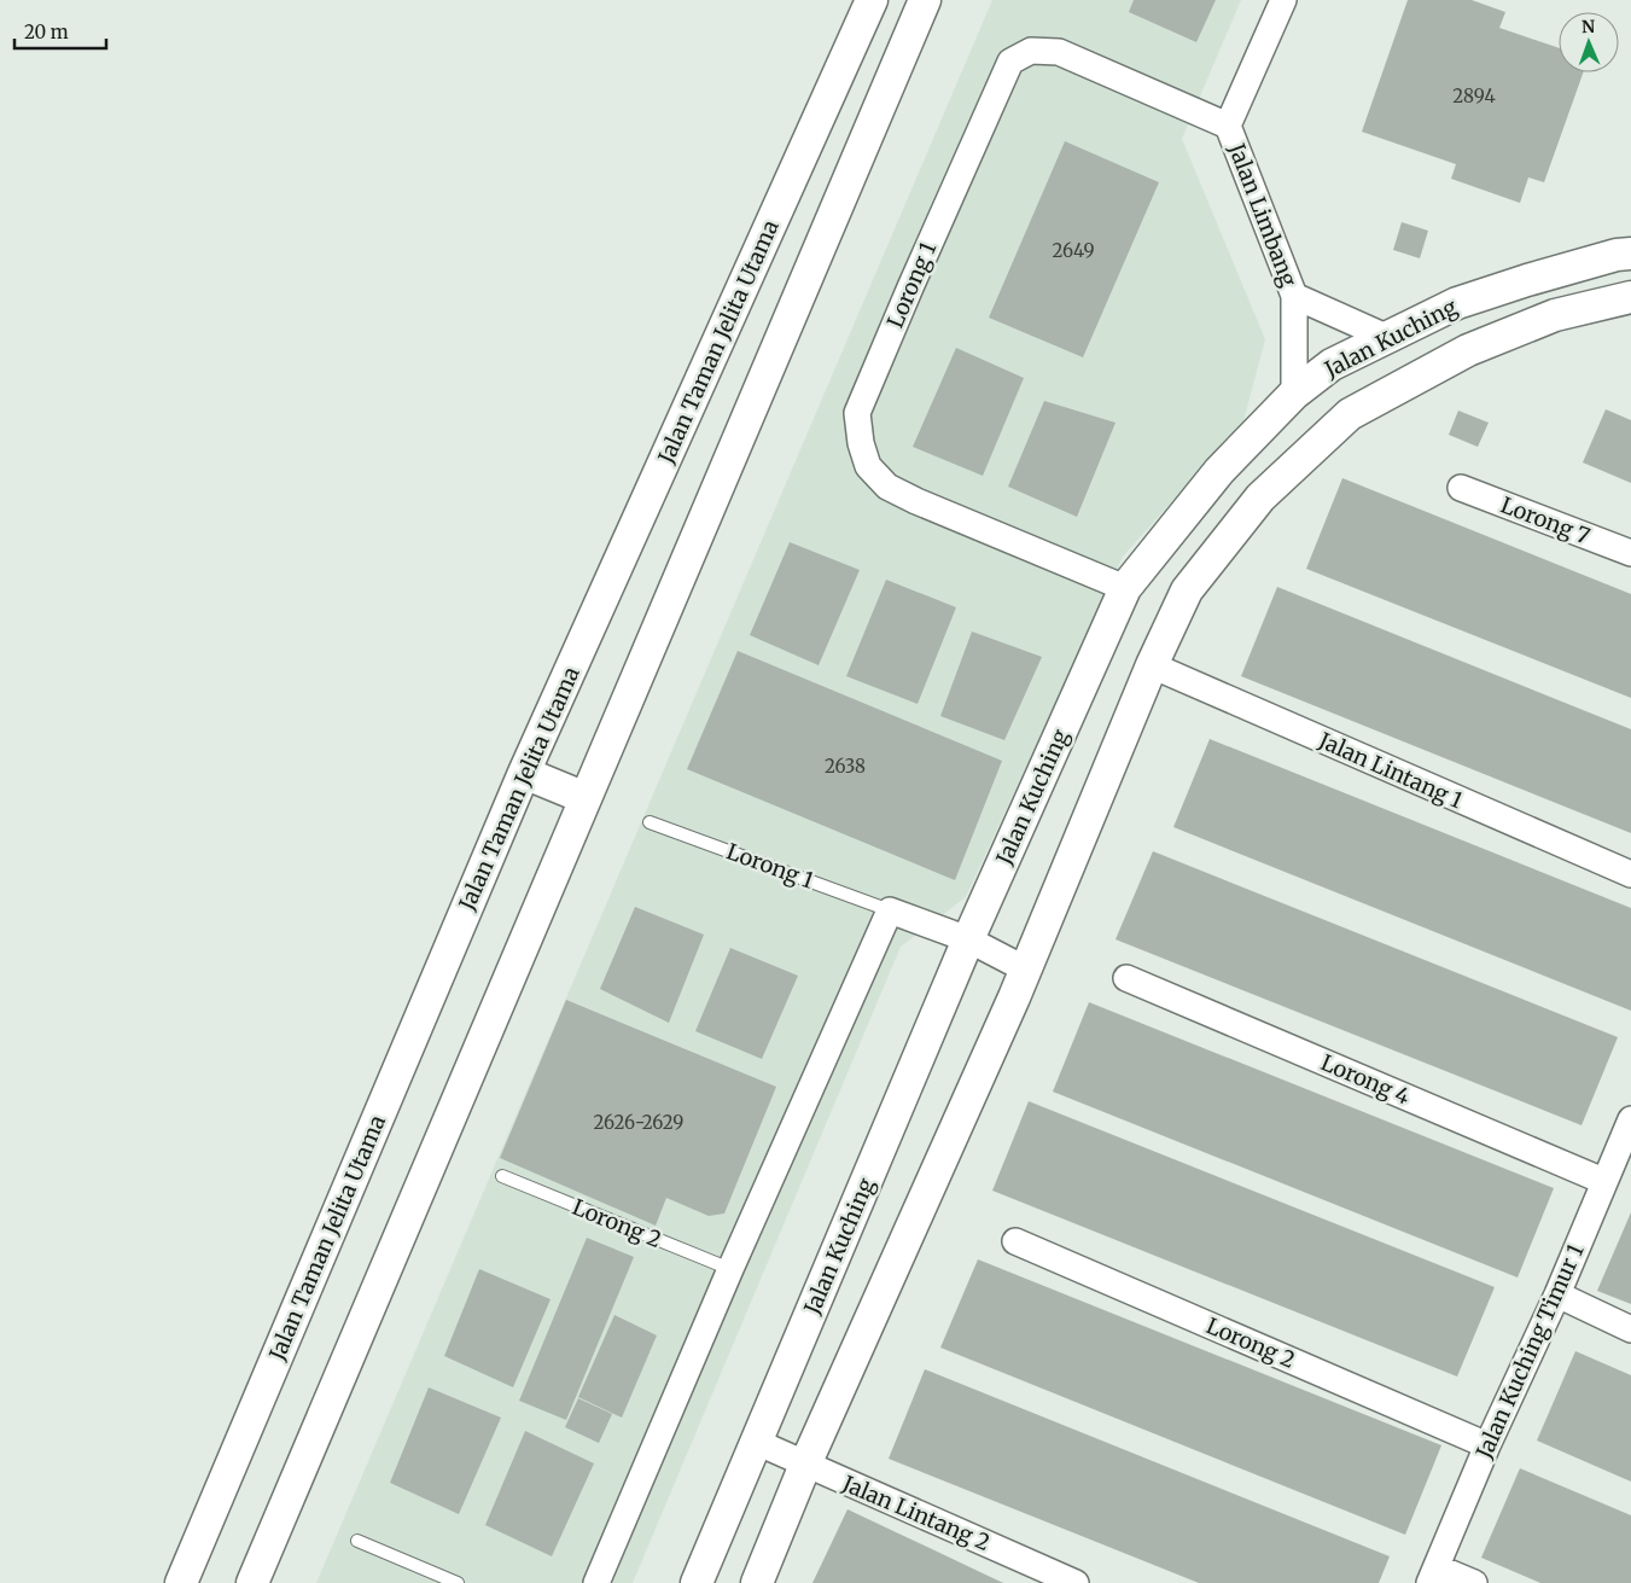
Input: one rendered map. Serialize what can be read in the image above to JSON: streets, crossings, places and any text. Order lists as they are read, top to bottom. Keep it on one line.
{"streets":{"street":["Jalan Limbang","Lorong 1","Jalan Kuching","Jalan Taman Jelita Utama","Lorong 7","Jalan Lintang 1","Lorong 4","Lorong 2","Jalan Kuching Timur 1","Jalan Lintang 2"]},"crossings":[["Jalan Limbang","Lorong 1"],["Jalan Limbang","Jalan Kuching"],["Lorong 1","Jalan Kuching"],["Jalan Kuching","Jalan Lintang 2"],["Lorong 4","Jalan Kuching Timur 1"],["Lorong 2","Jalan Kuching Timur 1"]],"house_numbers":["2894","2649","2638","2626-2629"],"scale_bar":"20 m","north":"top"}
